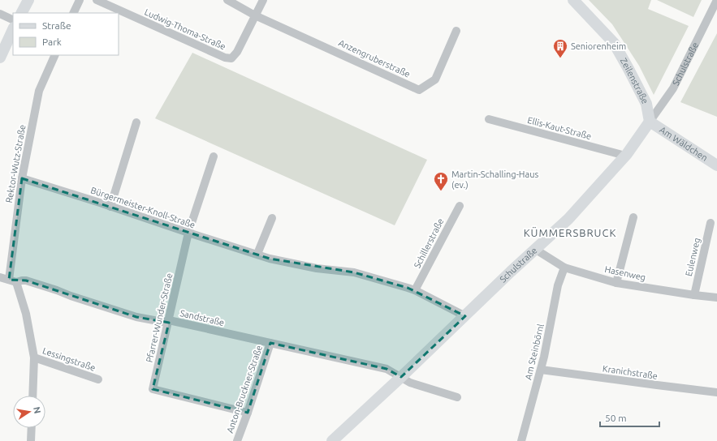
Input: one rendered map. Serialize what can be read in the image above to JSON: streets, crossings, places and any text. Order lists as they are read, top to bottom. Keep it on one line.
{"streets":{"street":["Ludwig-Thoma-Straße","Anzengruberstraße","Schulstraße","Zeilenstraße","Ellis-Kaut-Straße","Am Wäldchen","Rektor-Wutz-Straße","Bürgermeister-Knoll-Straße","Schillerstraße","Eulenweg","Hasenweg","Pfarrer-Wunder-Straße","Sandstraße","Am Steinbörnl","Lessingstraße","Kranichstraße","Anton-Bruckner-Straße"]},"crossings":[["Ludwig-Thoma-Straße","Anzengruberstraße"],["Schulstraße","Zeilenstraße"],["Schulstraße","Ellis-Kaut-Straße"],["Schulstraße","Am Wäldchen"],["Schulstraße","Bürgermeister-Knoll-Straße"],["Schulstraße","Hasenweg"],["Schulstraße","Sandstraße"],["Zeilenstraße","Am Wäldchen"],["Rektor-Wutz-Straße","Bürgermeister-Knoll-Straße"],["Rektor-Wutz-Straße","Sandstraße"],["Bürgermeister-Knoll-Straße","Schillerstraße"],["Bürgermeister-Knoll-Straße","Pfarrer-Wunder-Straße"],["Eulenweg","Hasenweg"],["Hasenweg","Am Steinbörnl"],["Pfarrer-Wunder-Straße","Sandstraße"],["Pfarrer-Wunder-Straße","Anton-Bruckner-Straße"],["Sandstraße","Anton-Bruckner-Straße"],["Am Steinbörnl","Kranichstraße"]],"districts":["KÜMMERSBRUCK"],"places":{"building":["Seniorenheim"],"church":["Martin-Schalling-Haus (ev.)"]},"legend":["Straße","Park"],"scale_bar":"50 m","north":"right"}
